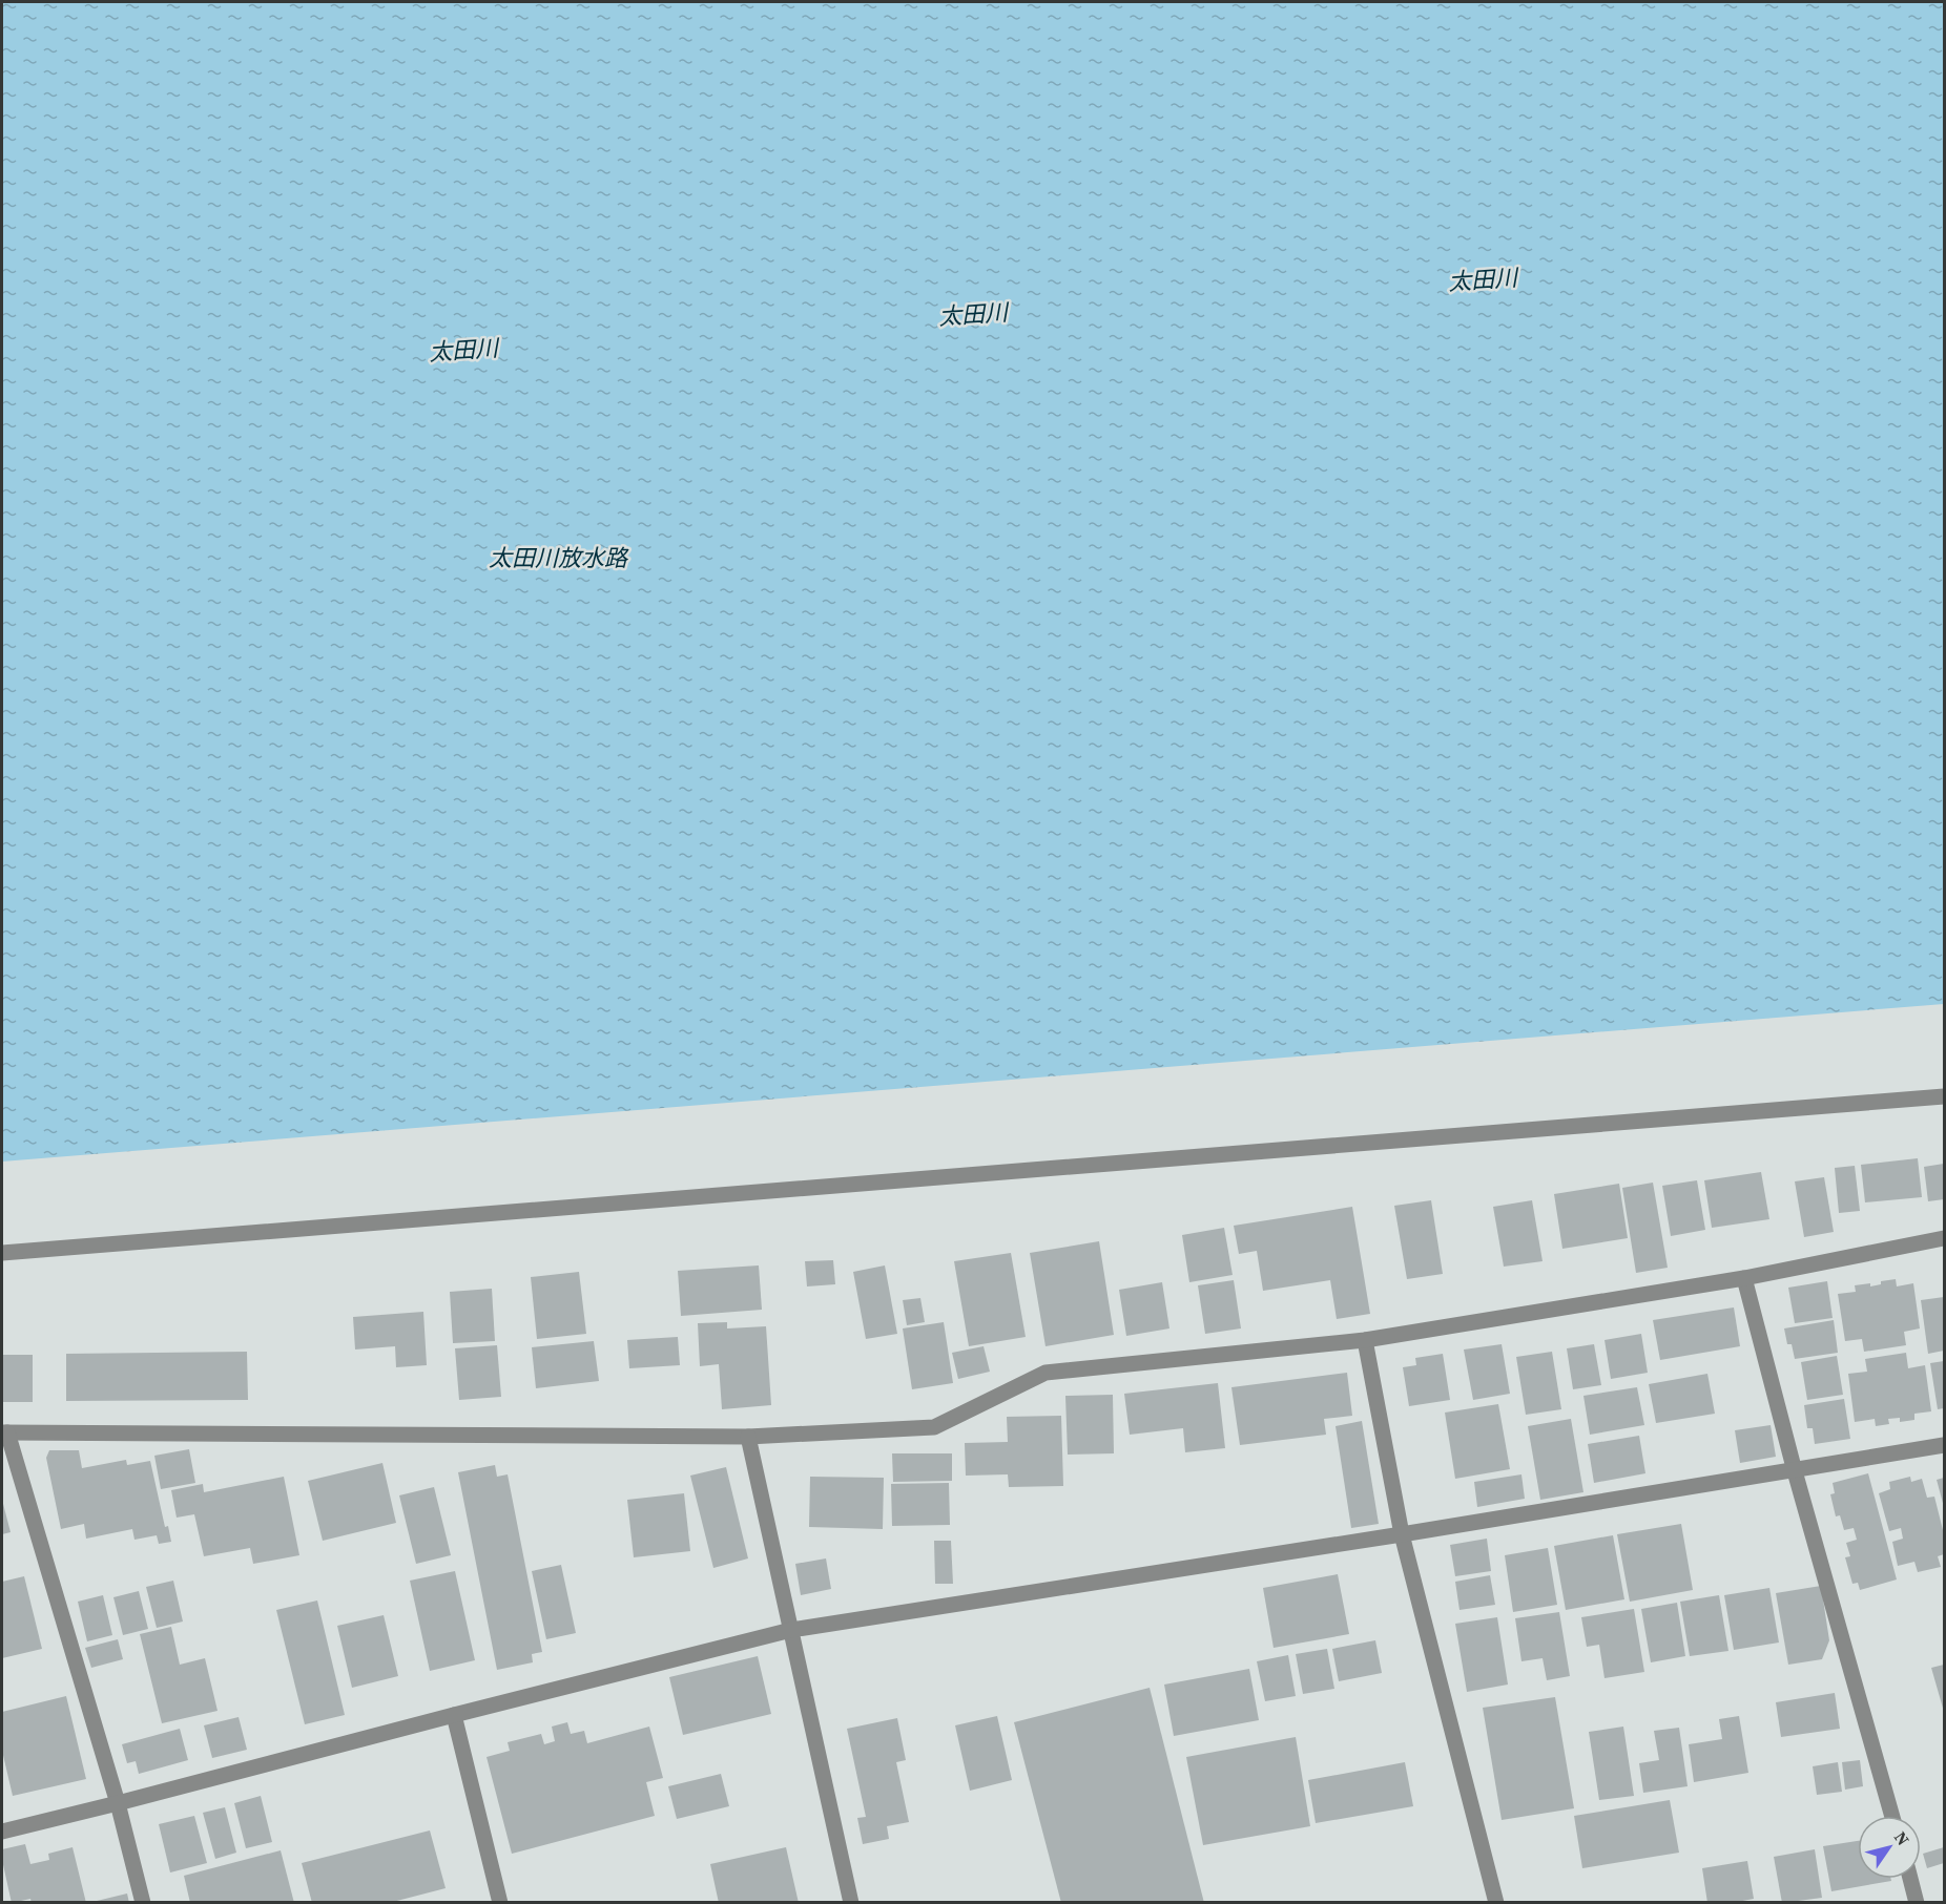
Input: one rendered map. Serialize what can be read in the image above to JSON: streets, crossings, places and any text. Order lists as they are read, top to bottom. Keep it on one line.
{"water":["太田川","太田川放水路"],"north":"top right"}
